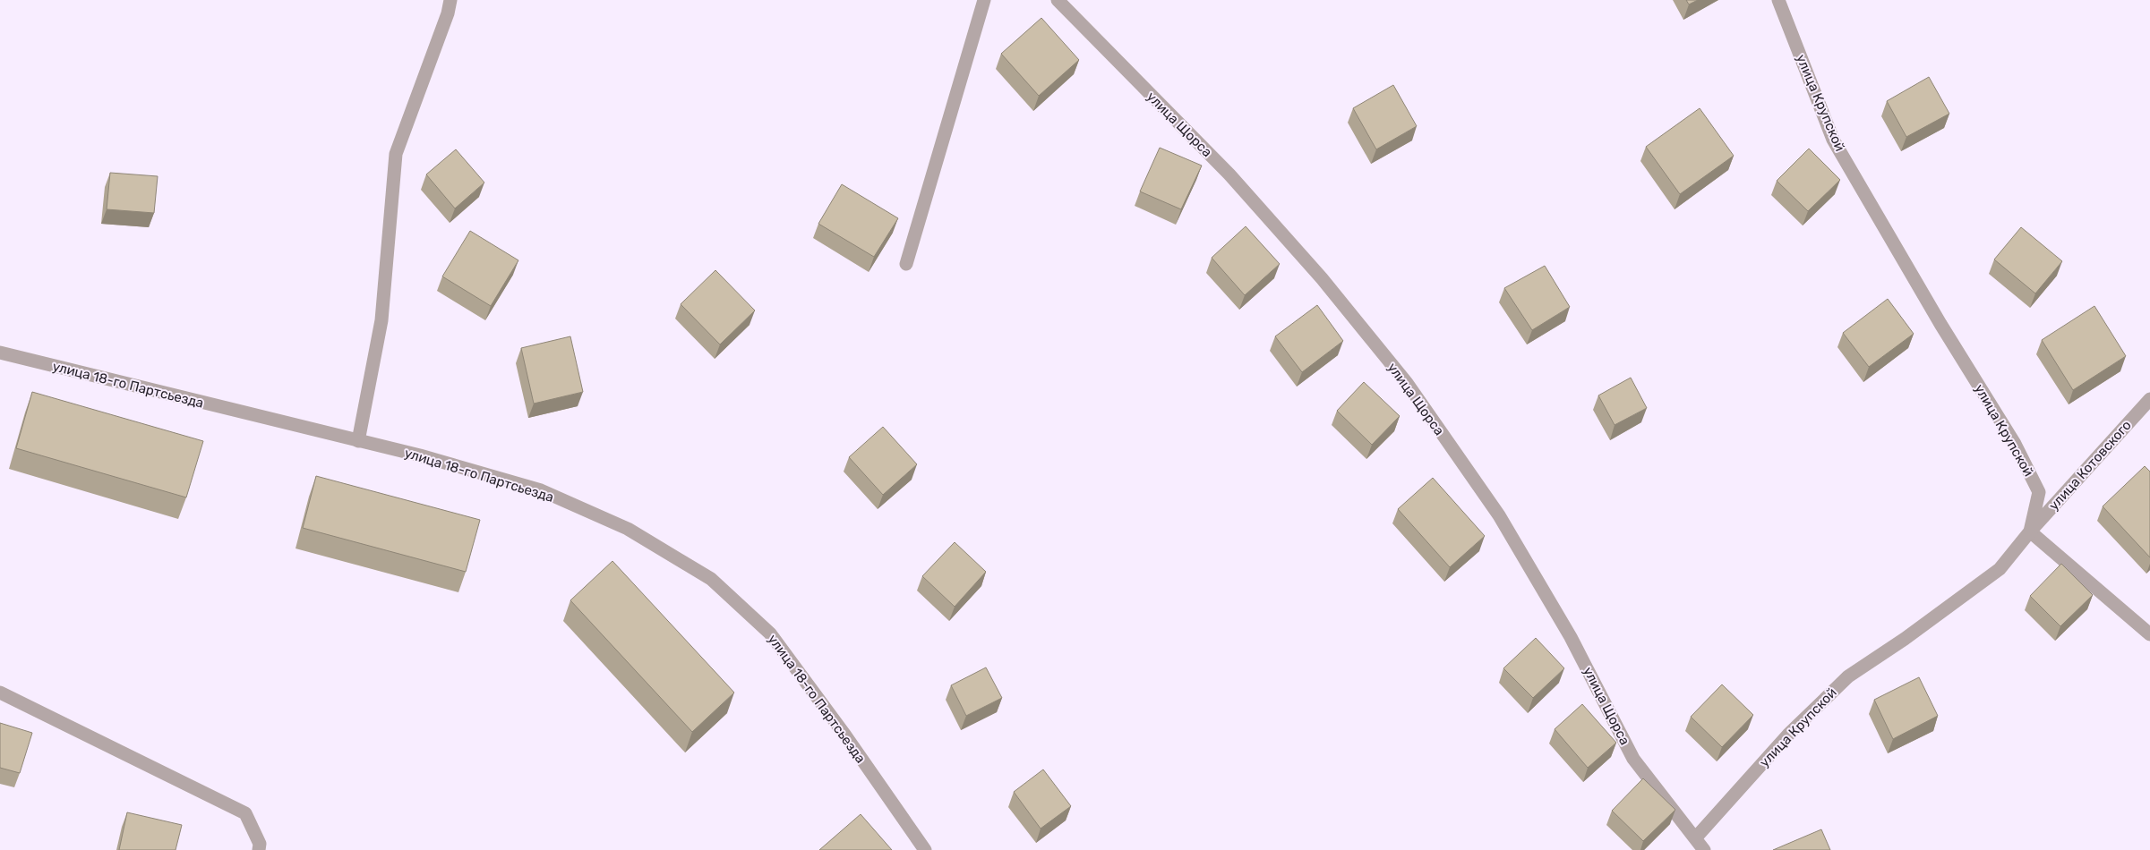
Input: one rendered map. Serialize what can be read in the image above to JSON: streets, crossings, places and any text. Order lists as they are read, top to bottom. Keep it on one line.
{"streets":{"street":["улица Крупской","улица Щорса","улица 18-го Партсьезда","улица Котовского"]},"crossings":[["улица Крупской","улица Щорса"],["улица Крупской","улица Котовского"]]}
